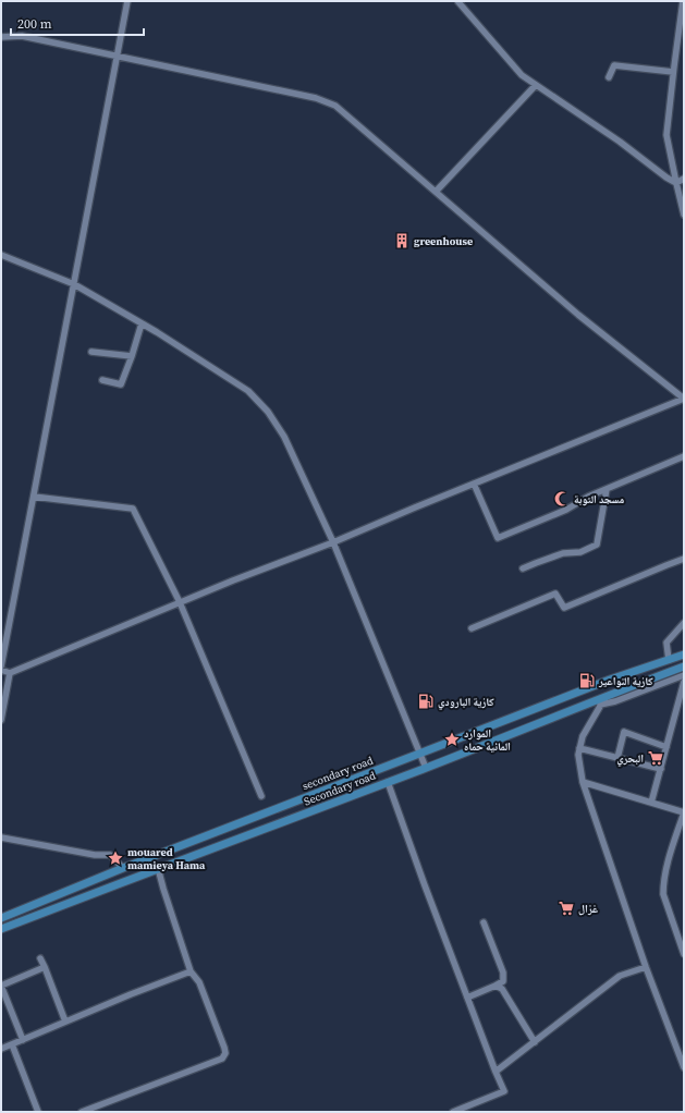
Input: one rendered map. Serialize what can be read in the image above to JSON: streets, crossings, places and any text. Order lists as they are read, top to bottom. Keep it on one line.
{"streets":{"main road":["secondary road","Secondary road"]},"places":{"building":["greenhouse"],"mosque":["مسجد التوبة"],"fuel station":["كازية النواعير","كازية البارودي"],"place":["الموارد المائية حماه","mouared mamieya Hama"],"supermarket":["البحري","غزال"]},"scale_bar":"200 m"}
